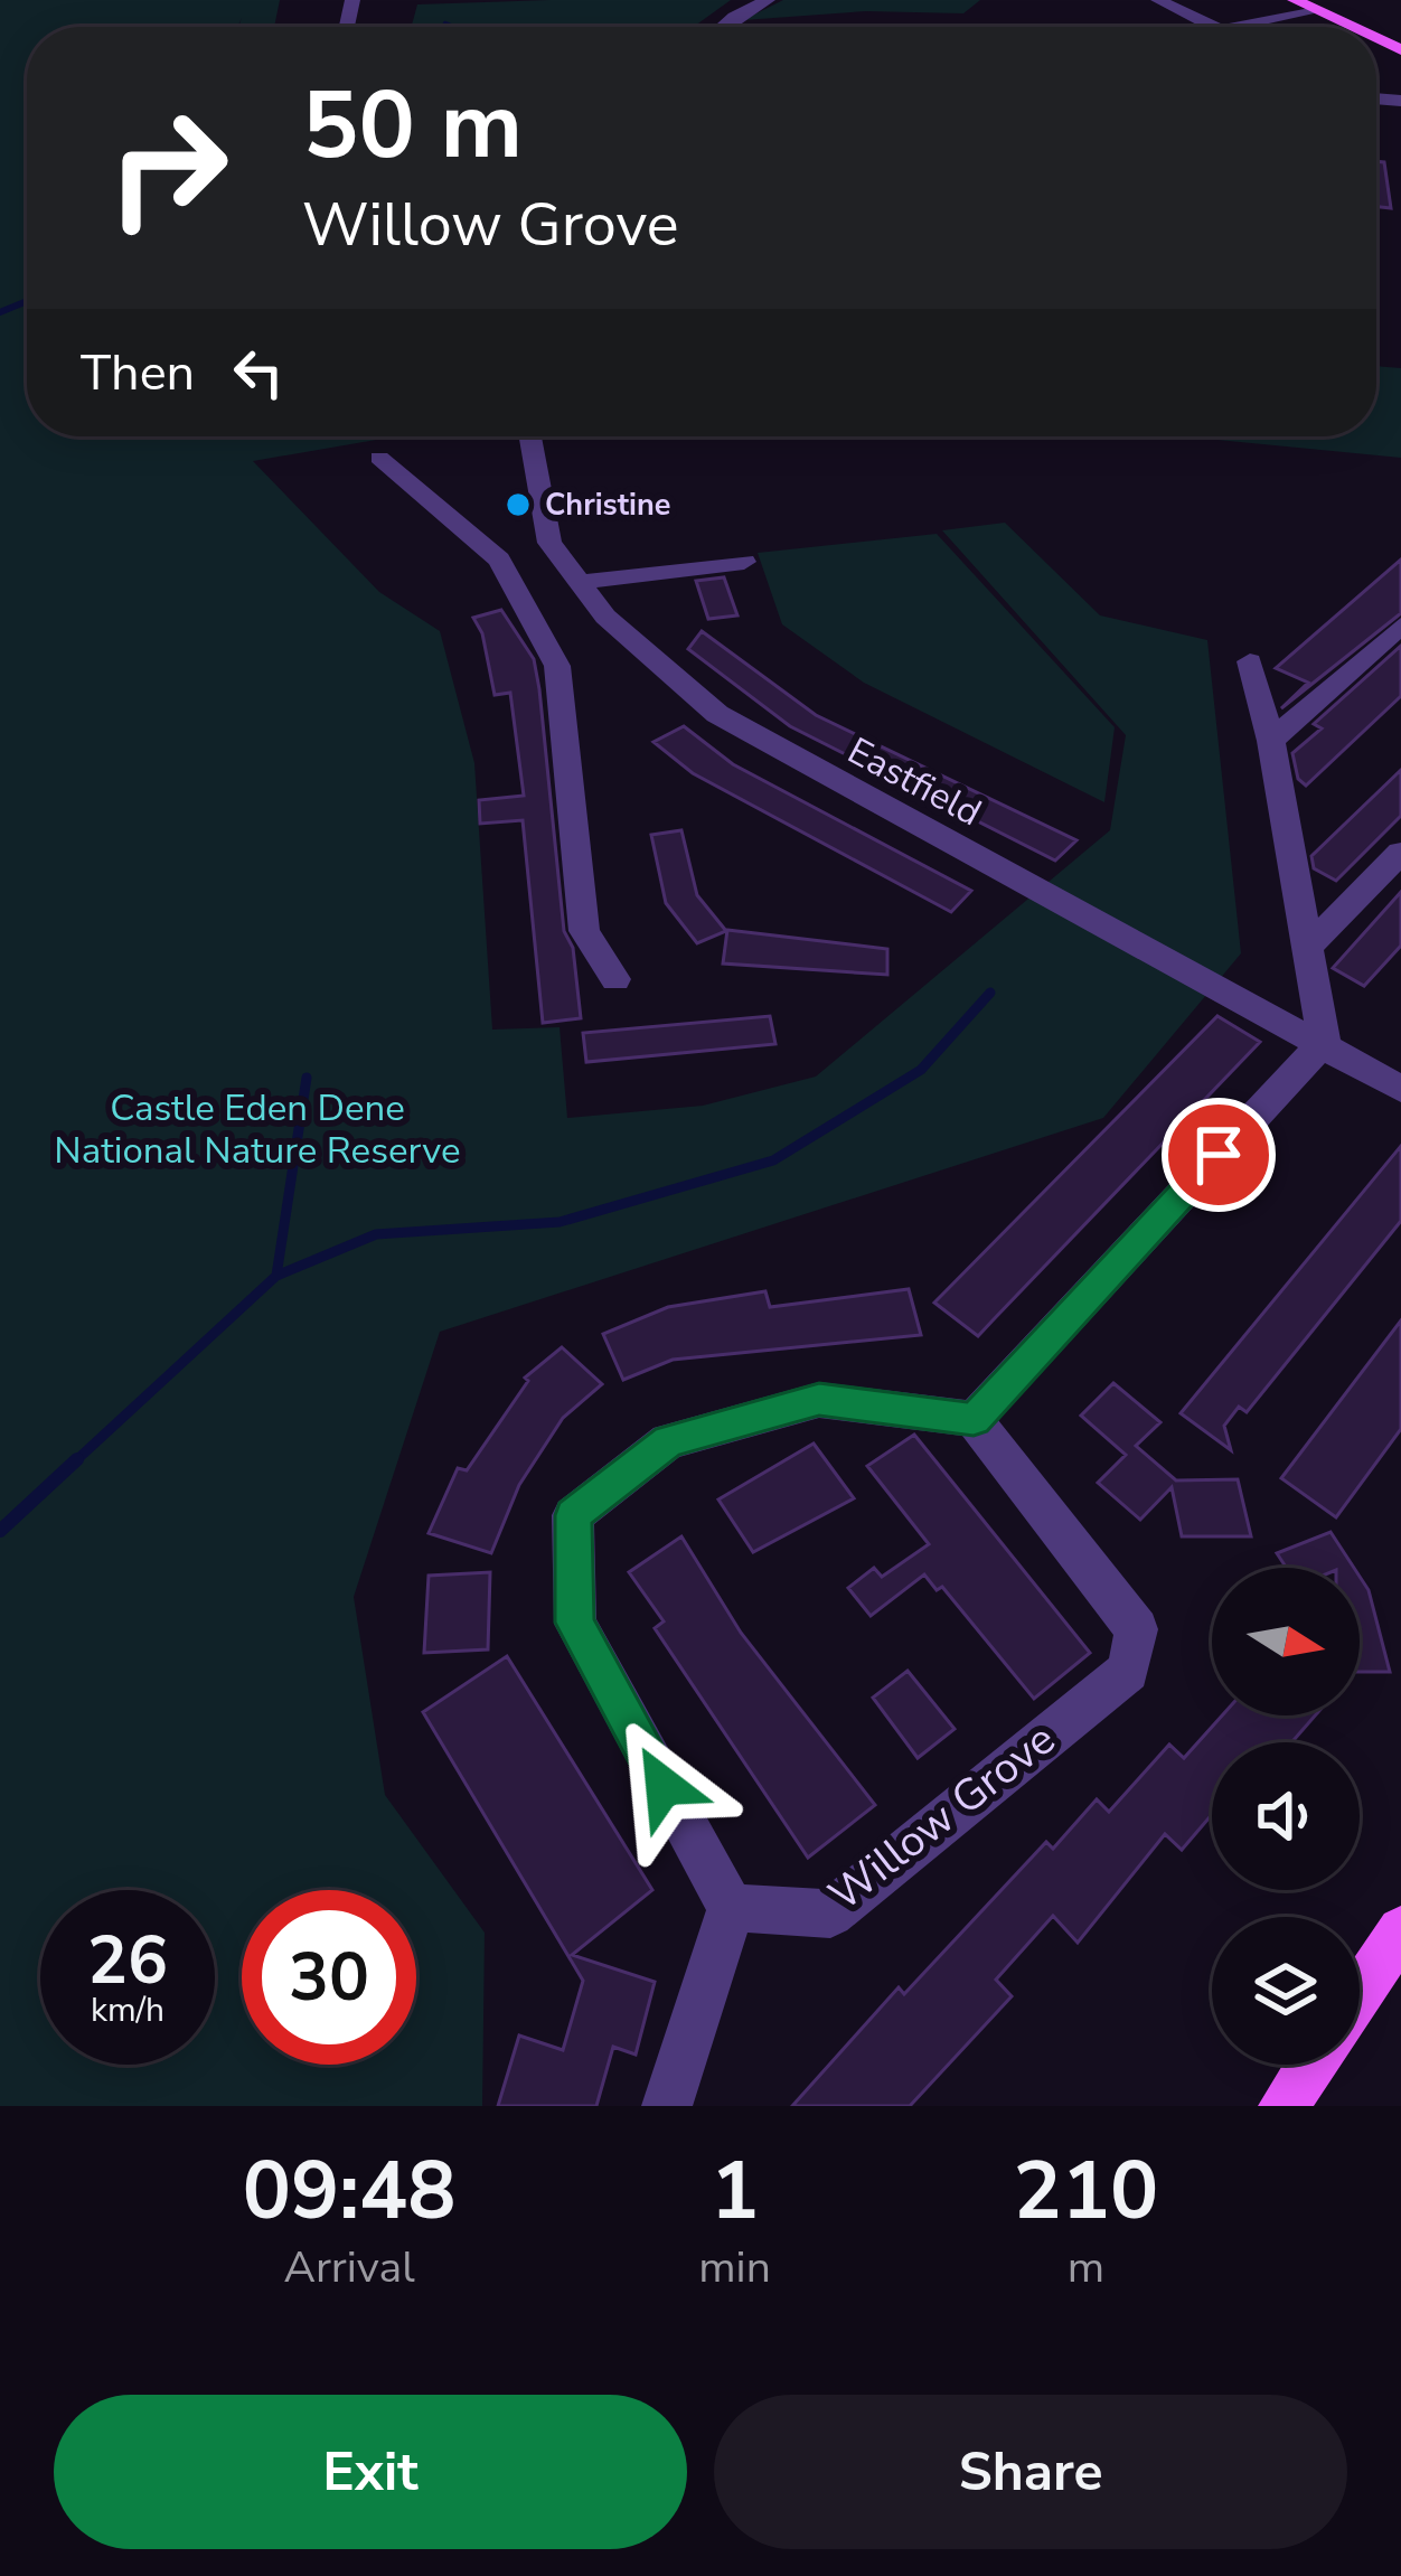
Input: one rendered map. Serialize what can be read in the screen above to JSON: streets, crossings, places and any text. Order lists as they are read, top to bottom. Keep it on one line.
{"streets":{"street":["Eastfield","Willow Grove"]},"parks":["Castle Eden Dene National Nature Reserve"],"places":["Christine"],"north":"right","page":{"turn":["50 m","Willow Grove"],"then":"Then","speed":"26 km/h","limit":"30","eta":["09:48","Arrival","1","min","210","m"],"buttons":["Exit","Share"]}}
